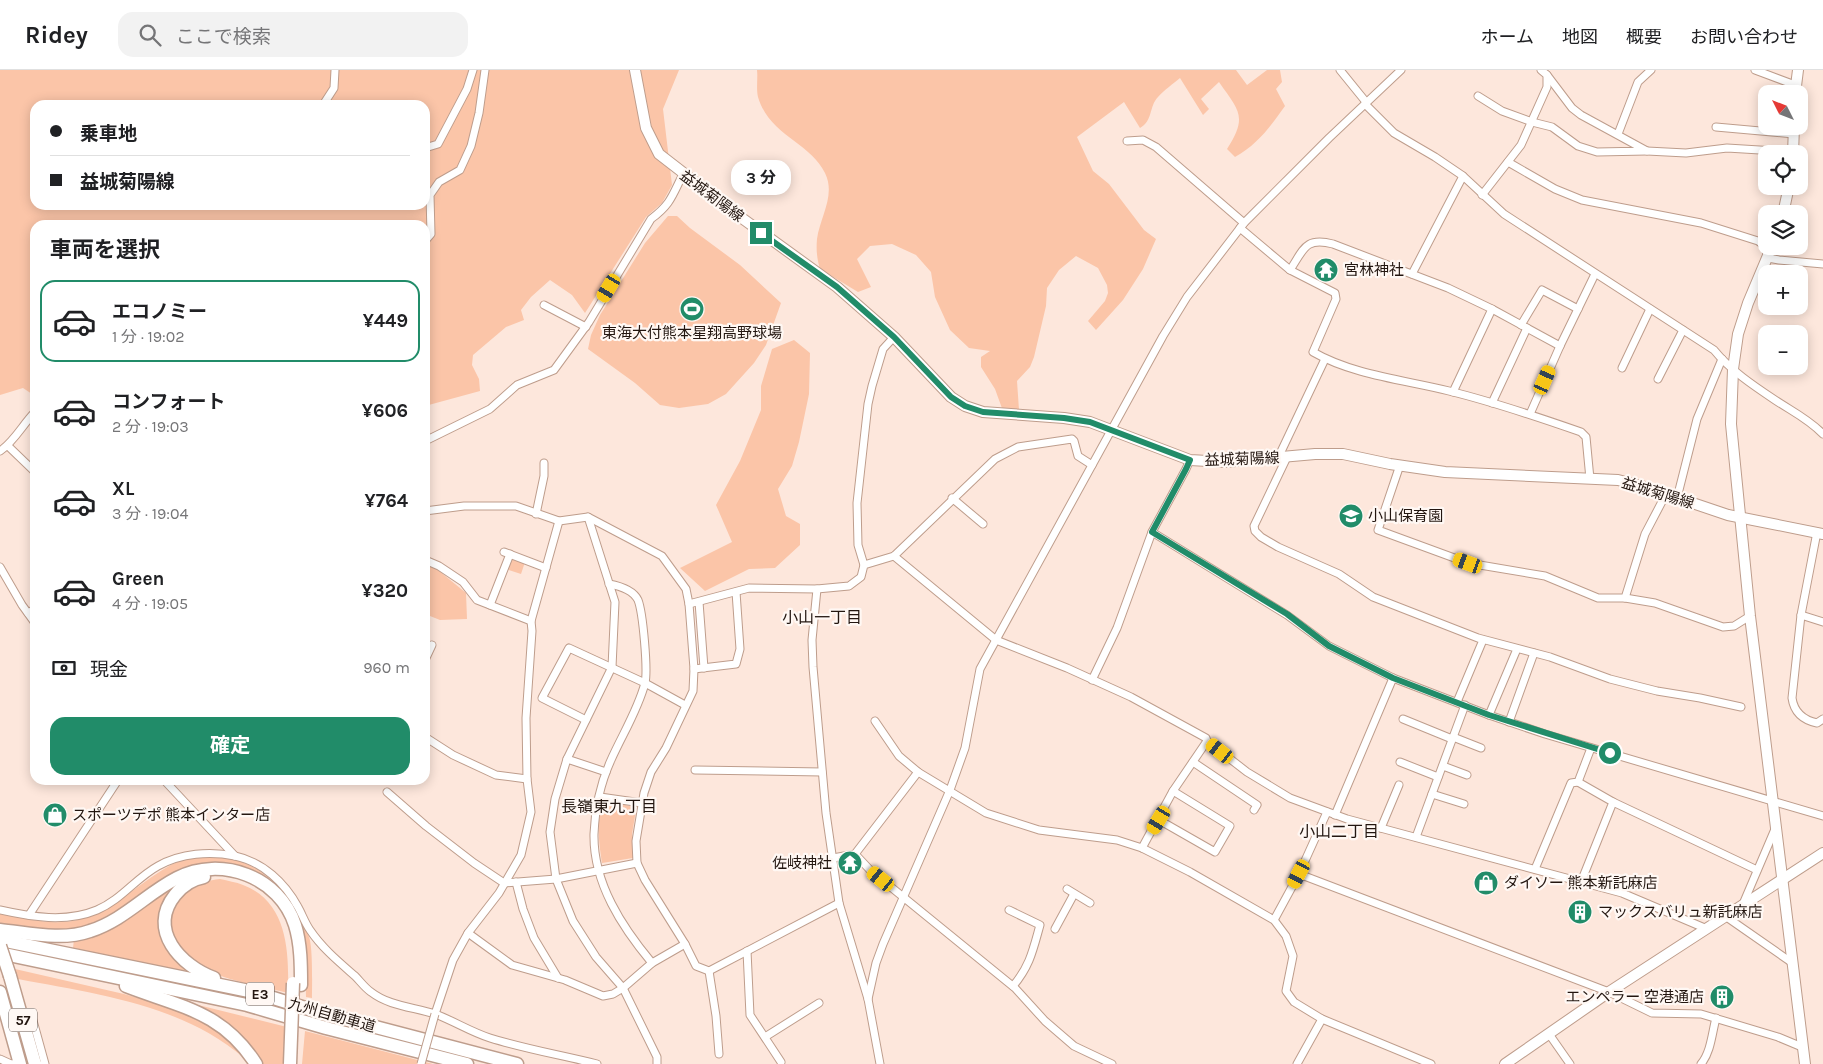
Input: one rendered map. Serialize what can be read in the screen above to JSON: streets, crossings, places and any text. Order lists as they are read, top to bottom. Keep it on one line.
{"streets":{"highway":["E3","九州自動車道","57"],"main road":["益城菊陽線"]},"districts":["小山一丁目","長嶺東九丁目","小山二丁目"],"places":{"temple":["宮林神社","佐岐神社"],"sports":["東海大付熊本星翔高野球場"],"school or university":["小山保育園"],"shop":["スポーツデポ 熊本インター店","ダイソー 熊本新託麻店"],"building":["マックスバリュ新託麻店","エンペラー 空港通店"]},"north":"top left","page":{"header":"Ridey","search":"ここで検索","nav":["ホーム","地図","概要","お問い合わせ"],"map_buttons":["+","−"],"banner":["乗車地","益城菊陽線"],"bubble":"3 分","heading":"車両を選択","list":[{"name":"エコノミー","note":"1 分 · 19:02","value":"¥449"},{"name":"コンフォート","note":"2 分 · 19:03","value":"¥606"},{"name":"XL","note":"3 分 · 19:04","value":"¥764"},{"name":"Green","note":"4 分 · 19:05","value":"¥320"}],"pay":["現金","960 m"],"buttons":"確定"}}
